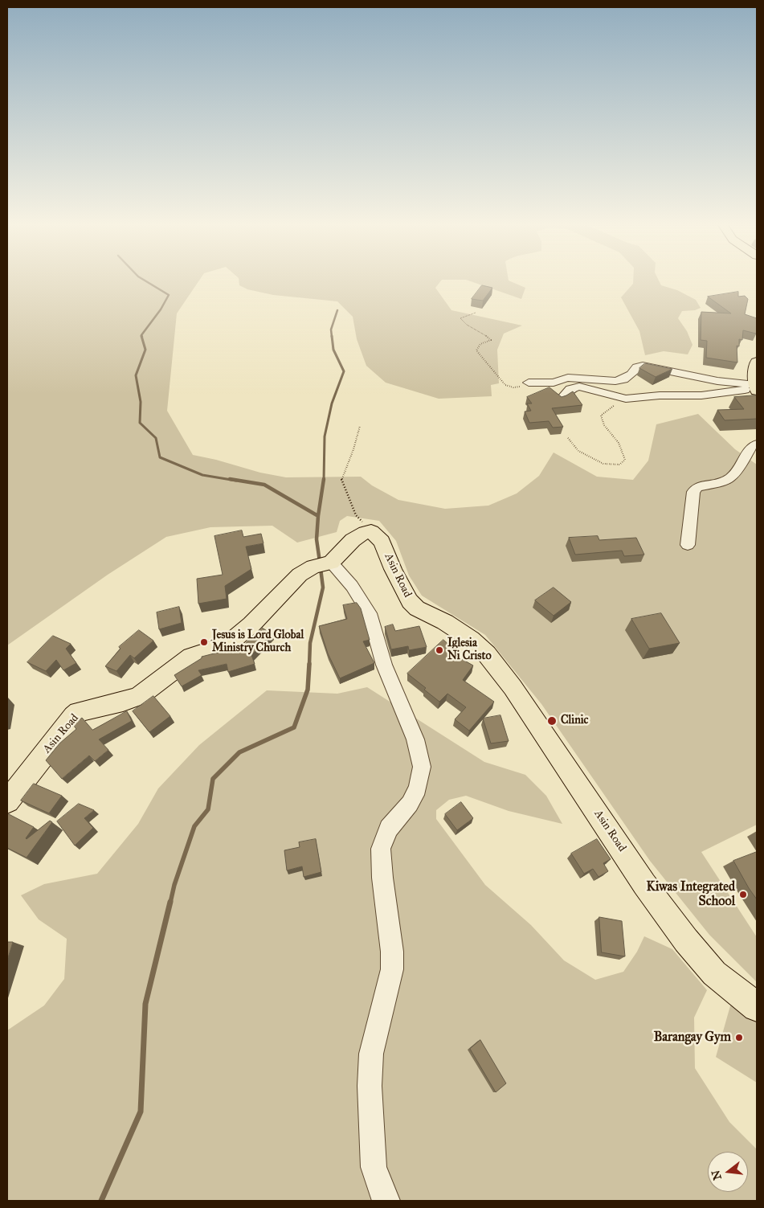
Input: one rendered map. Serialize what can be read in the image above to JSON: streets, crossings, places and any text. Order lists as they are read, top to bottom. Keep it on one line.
{"streets":{"main road":["Asin Road"]},"places":["Jesus is Lord Global Ministry Church","Iglesia Ni Cristo","Clinic","Kiwas Integrated School","Barangay Gym"],"north":"left"}
